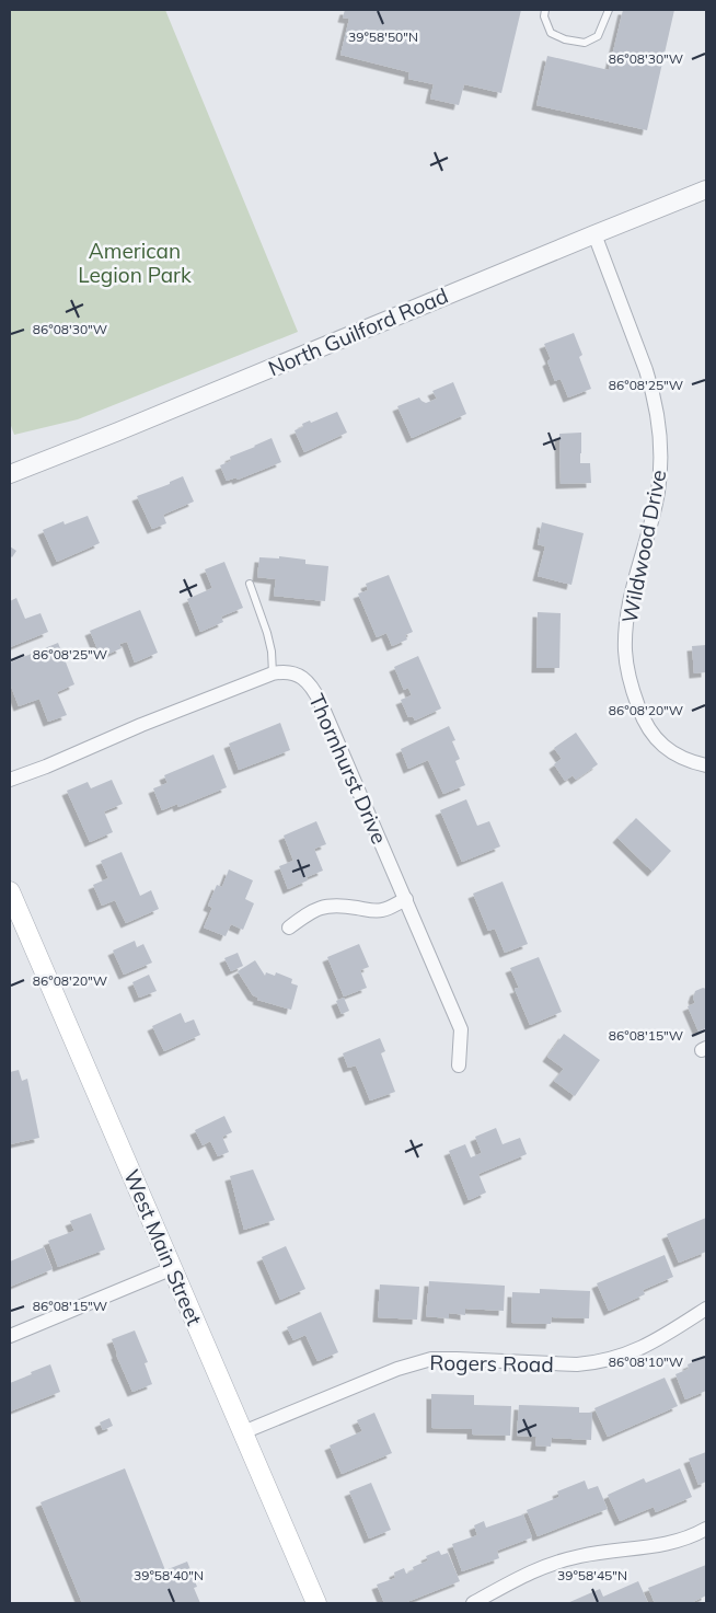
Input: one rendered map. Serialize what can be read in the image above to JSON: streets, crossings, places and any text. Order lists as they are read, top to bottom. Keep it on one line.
{"streets":{"main road":["West Main Street"],"street":["North Guilford Road","Wildwood Drive","Thornhurst Drive","Rogers Road"]},"crossings":[["North Guilford Road","Wildwood Drive"],["West Main Street","Rogers Road"]],"parks":["American Legion Park"],"coordinates":["39°58'50\"N","86°08'30\"W","86°08'25\"W","86°08'20\"W","86°08'15\"W","86°08'10\"W","39°58'40\"N","39°58'45\"N"]}
